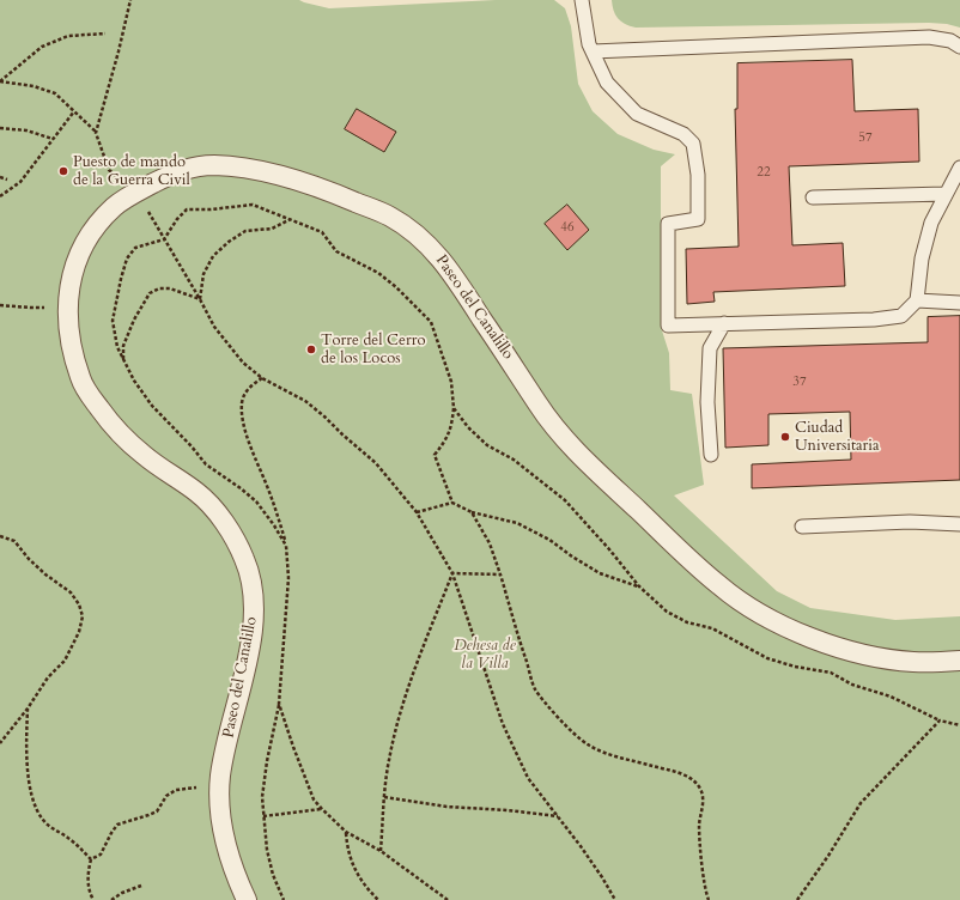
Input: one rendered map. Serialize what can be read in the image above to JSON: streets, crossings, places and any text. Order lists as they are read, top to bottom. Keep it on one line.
{"streets":{"street":["Paseo del Canalillo"]},"parks":["Dehesa de la Villa"],"places":["Puesto de mando de la Guerra Civil","Torre del Cerro de los Locos","Ciudad Universitaria"],"house_numbers":["57","22","46","37"]}
